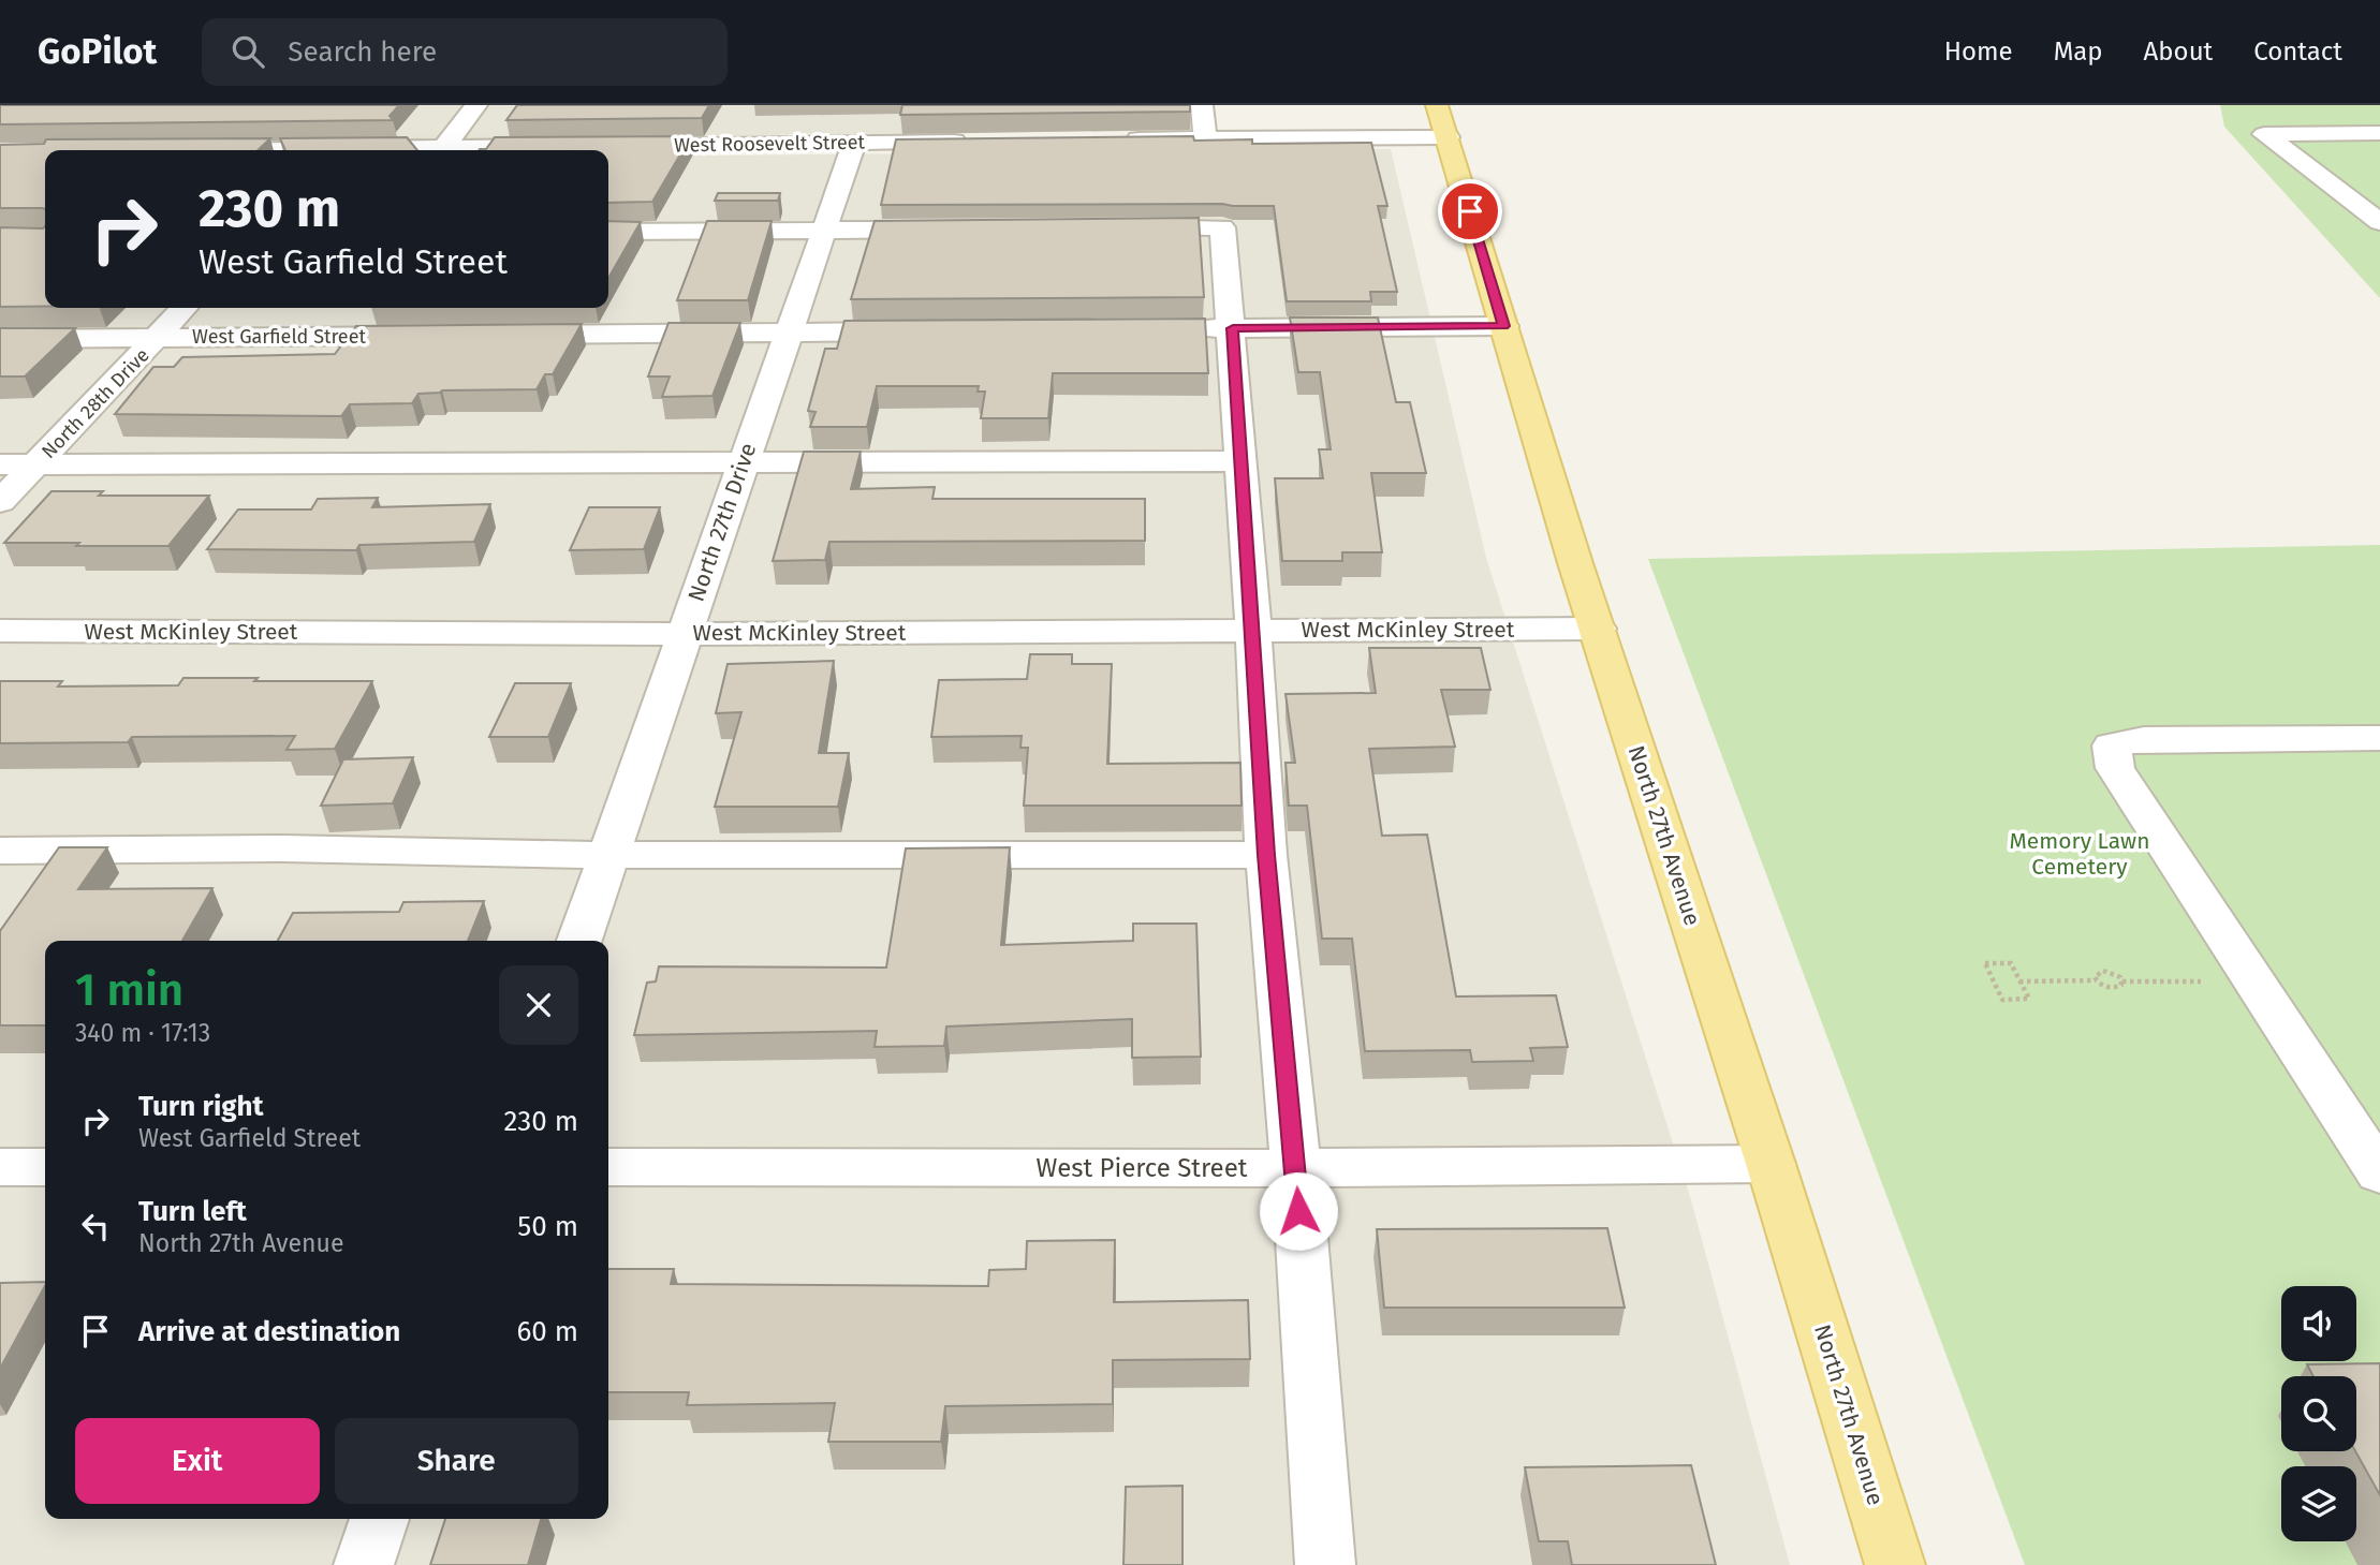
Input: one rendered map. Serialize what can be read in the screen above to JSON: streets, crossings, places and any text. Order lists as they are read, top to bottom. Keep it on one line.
{"streets":{"main road":["North 27th Avenue"],"street":["West Roosevelt Street","West Garfield Street","North 28th Drive","North 27th Drive","West McKinley Street","West Pierce Street"]},"crossings":[["West Roosevelt Street","North 27th Drive"],["West Garfield Street","North 28th Drive"],["North 27th Drive","West McKinley Street"],["West McKinley Street","North 27th Avenue"],["North 27th Avenue","West Pierce Street"]],"parks":["Memory Lawn Cemetery"],"page":{"header":"GoPilot","search":"Search here","nav":["Home","Map","About","Contact"],"turn":["230 m","West Garfield Street"],"heading":["1 min","340 m · 17:13"],"list":[{"name":"Turn right","note":"West Garfield Street","value":"230 m"},{"name":"Turn left","note":"North 27th Avenue","value":"50 m"},{"name":"Arrive at destination","value":"60 m"}],"buttons":["Exit","Share"]}}
